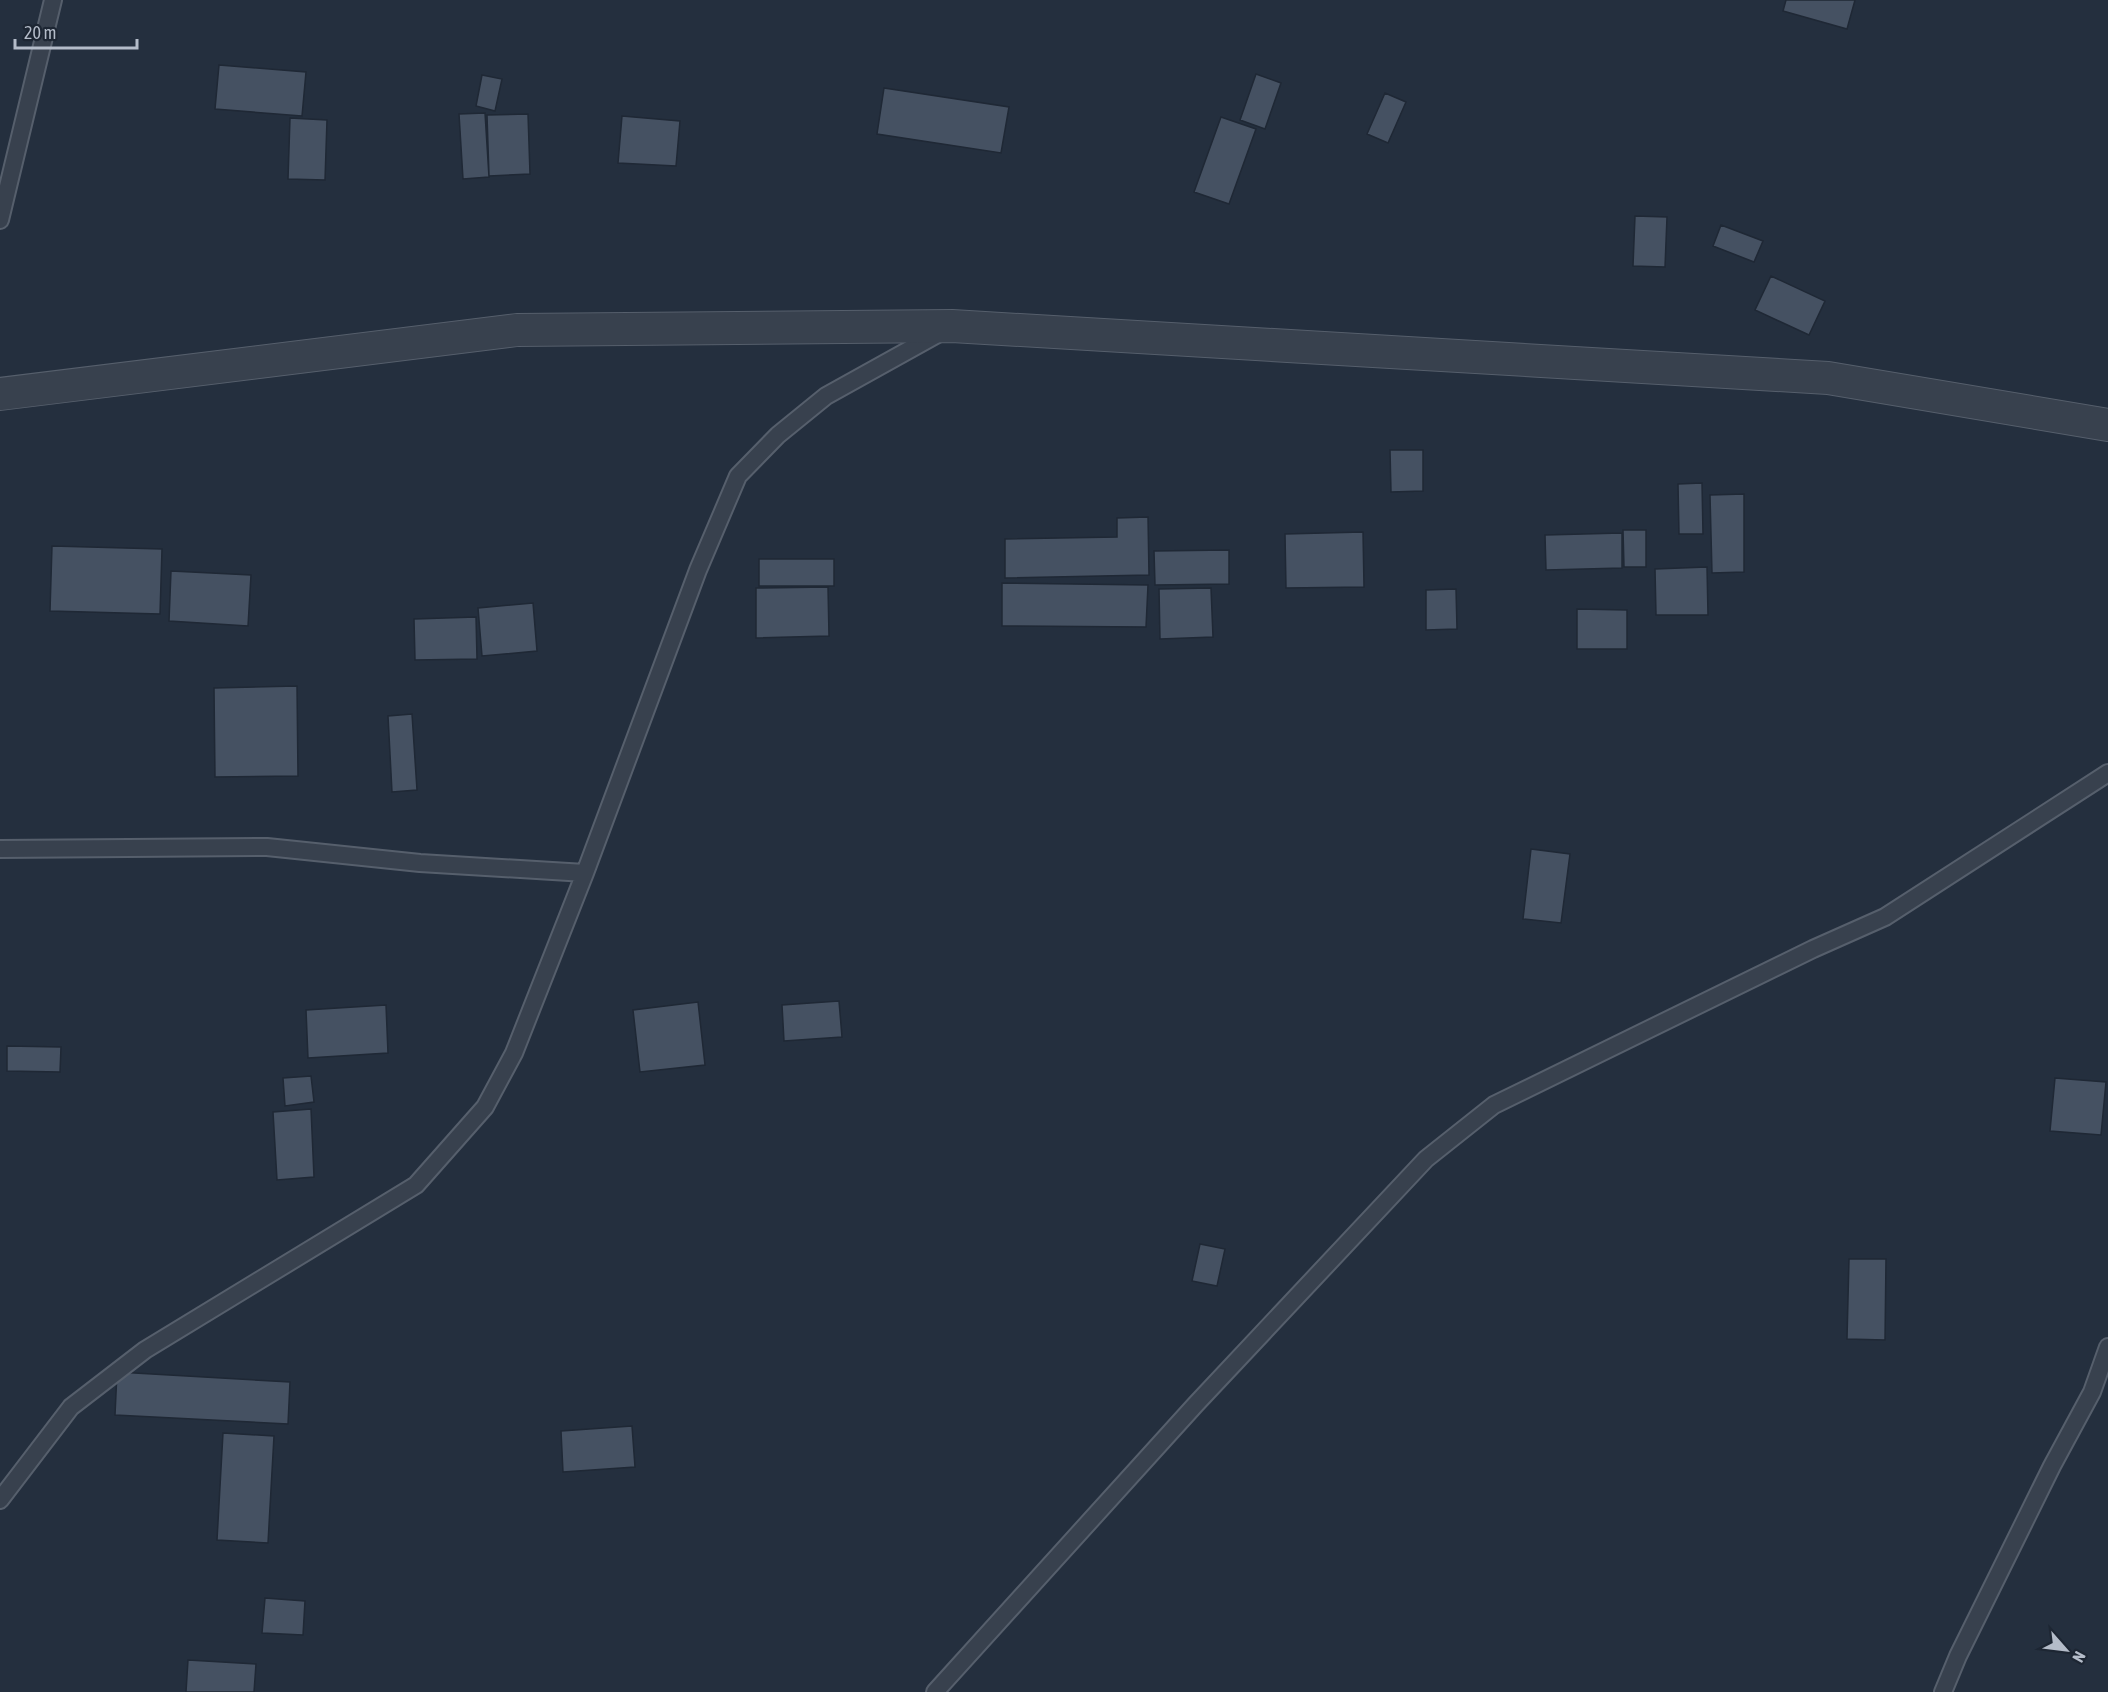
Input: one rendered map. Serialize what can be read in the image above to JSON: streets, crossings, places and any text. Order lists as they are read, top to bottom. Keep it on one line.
{"scale_bar":"20 m","north":"bottom right"}
